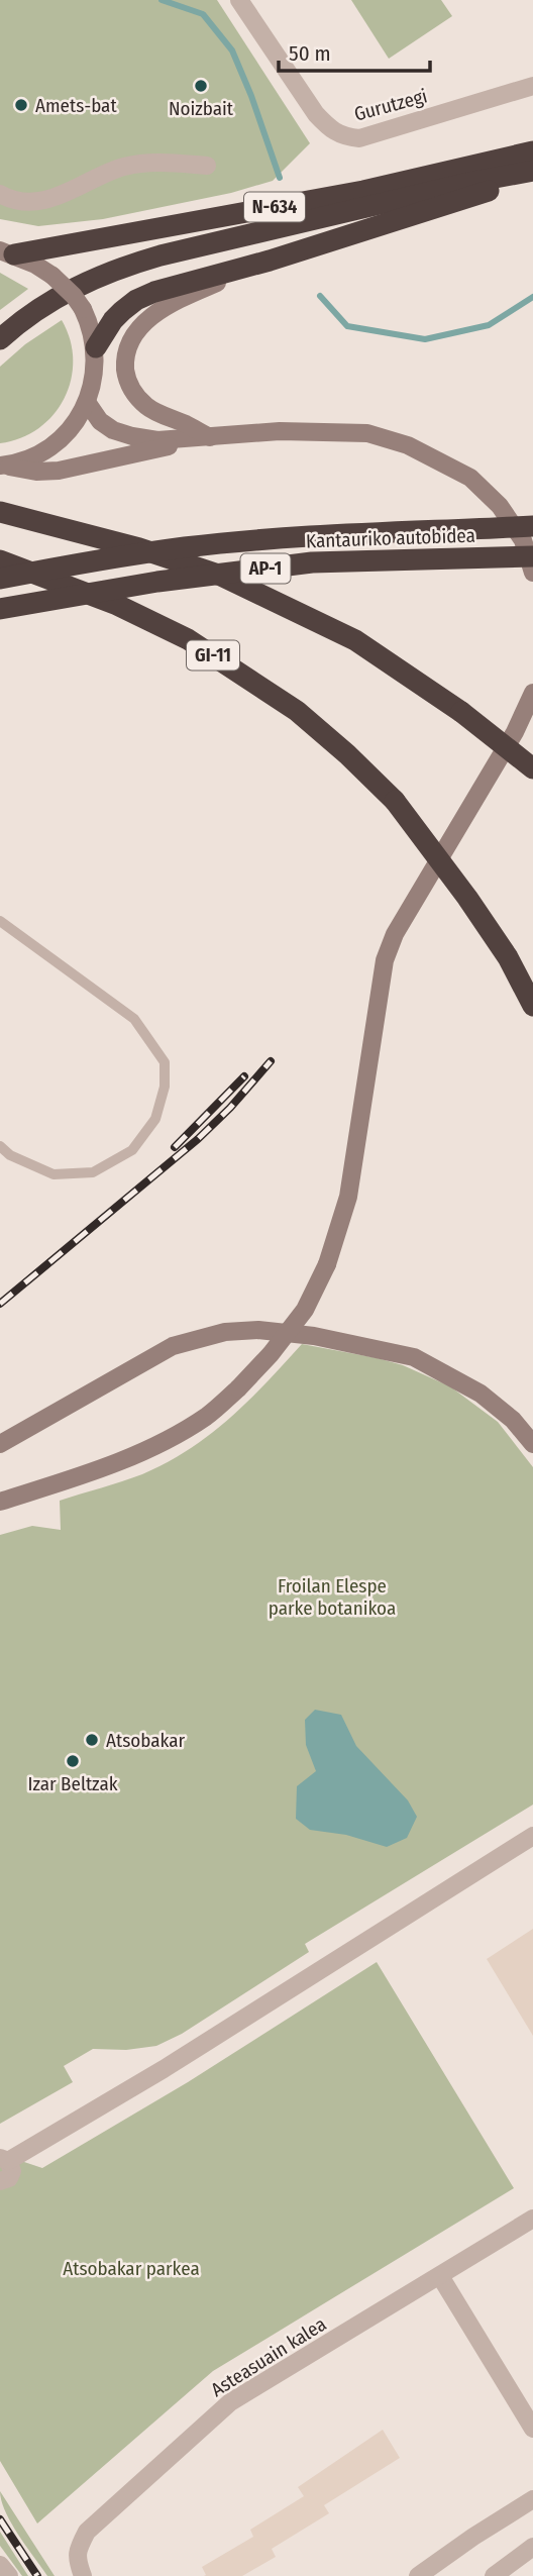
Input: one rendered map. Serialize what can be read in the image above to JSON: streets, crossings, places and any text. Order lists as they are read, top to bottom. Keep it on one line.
{"streets":{"highway":["N-634","Kantauriko autobidea","AP-1","GI-11"],"street":["Gurutzegi","Asteasuain kalea"]},"parks":["Froilan Elespe parke botanikoa","Atsobakar parkea"],"places":["Noizbait","Amets-bat","Atsobakar","Izar Beltzak"],"scale_bar":"50 m"}
